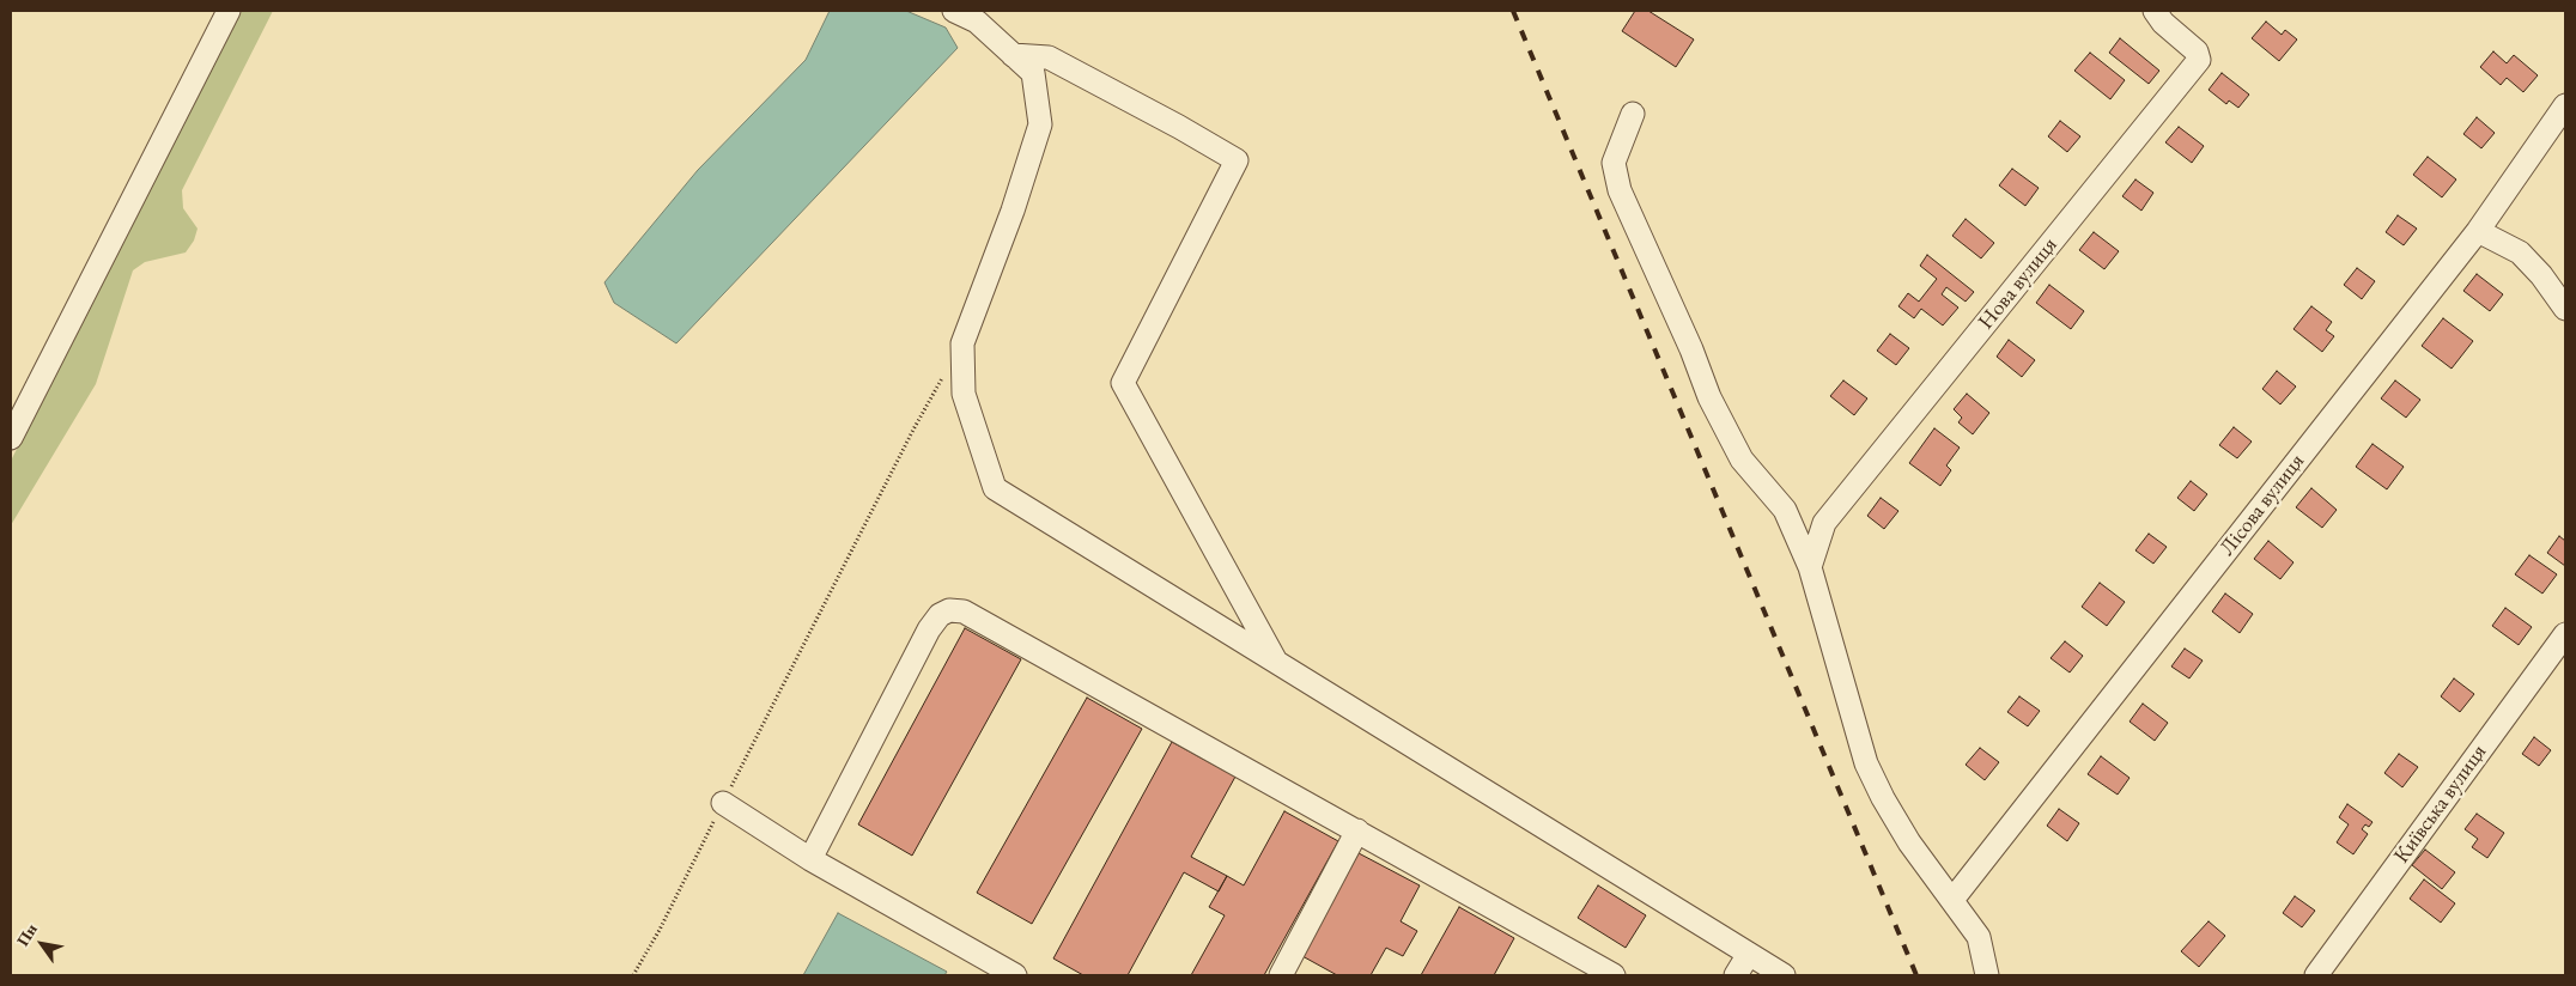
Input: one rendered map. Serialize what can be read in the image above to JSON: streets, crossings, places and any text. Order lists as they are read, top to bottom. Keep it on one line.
{"streets":{"street":["Нова вулиця","Лісова вулиця","Київська вулиця"]},"north":"top left"}
